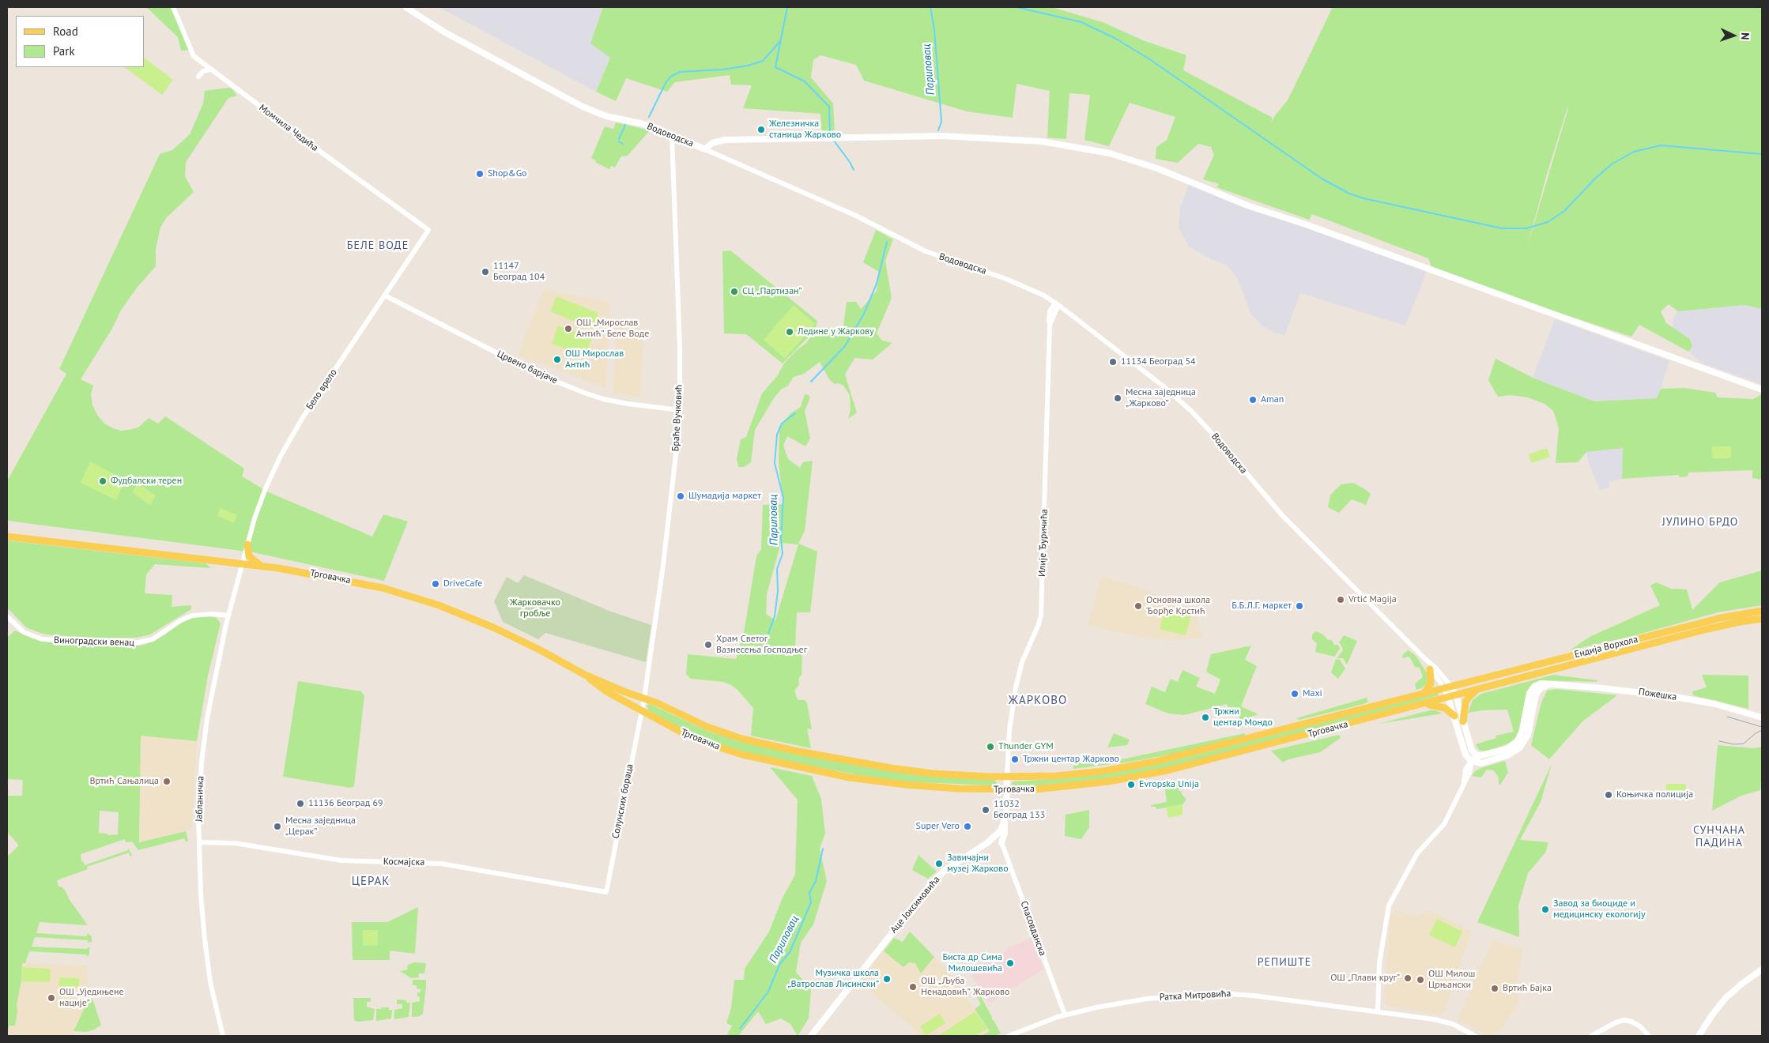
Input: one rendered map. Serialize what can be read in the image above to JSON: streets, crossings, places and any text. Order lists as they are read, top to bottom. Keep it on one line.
{"streets":{"main road":["Водоводска","Трговачка","Ендија Ворхола","Пожешка","Аце Јоксимовића"],"street":["Момчила Чедића","Црвено барјаче","Бело врело","Браће Вучковић","Илије Ђуричића","Виноградски венац","Јабланичка","Солунских бораца","Космајска","Спасовданска","Ратка Митровића"]},"crossings":[["Момчила Чедића","Бело врело"],["Водоводска","Браће Вучковић"],["Водоводска","Илије Ђуричића"],["Водоводска","Трговачка"],["Водоводска","Ендија Ворхола"],["Црвено барјаче","Бело врело"],["Црвено барјаче","Браће Вучковић"],["Бело врело","Трговачка"],["Бело врело","Јабланичка"],["Браће Вучковић","Трговачка"],["Браће Вучковић","Солунских бораца"],["Илије Ђуричића","Трговачка"],["Илије Ђуричића","Аце Јоксимовића"],["Трговачка","Ендија Ворхола"],["Трговачка","Јабланичка"],["Трговачка","Солунских бораца"],["Трговачка","Аце Јоксимовића"],["Виноградски венац","Јабланичка"],["Јабланичка","Космајска"],["Солунских бораца","Космајска"],["Спасовданска","Ратка Митровића"]],"districts":["БЕЛЕ ВОДЕ","ЈУЛИНО БРДО","ЖАРКОВО","СУНЧАНА ПАДИНА","ЦЕРАК","РЕПИШТЕ"],"water":["Париповац"],"parks":["Жарковачко гробље"],"places":["Железничка станица Жарково","Shop&Go","11147 Београд 104","СЦ „Партизан”","ОШ „Мирослав Антић” Беле Воде","Ледине у Жаркову","ОШ Мирослав Антић","11134 Београд 54","Месна заједница „Жарково”","Aman","Фудбалски терен","Шумадија маркет","DriveCafe","Vrtić Magija","Основна школа Ђорђе Крстић","Б.Б.Л.Г. маркет","Храм Светог Вазнесења Господњег","Maxi","Тржни центар Мондо","Thunder GYM","Тржни центар Жарково","Вртић Сањалица","Evropska Unija","Коњичка полиција","11136 Београд 69","11032 Београд 133","Месна заједница „Церак”","Super Vero","Завичајни музеј Жарково","Завод за биоциде и медицинску екологију","Биста др Сима Милошевића","ОШ „Плави круг”","Музичка школа „Ватрослав Лисински”","ОШ Милош Црњански","ОШ „Љуба Ненадовић” Жарково","Вртић Бајка","ОШ „Уједињене нације”"],"legend":["Road","Park"],"north":"right"}
